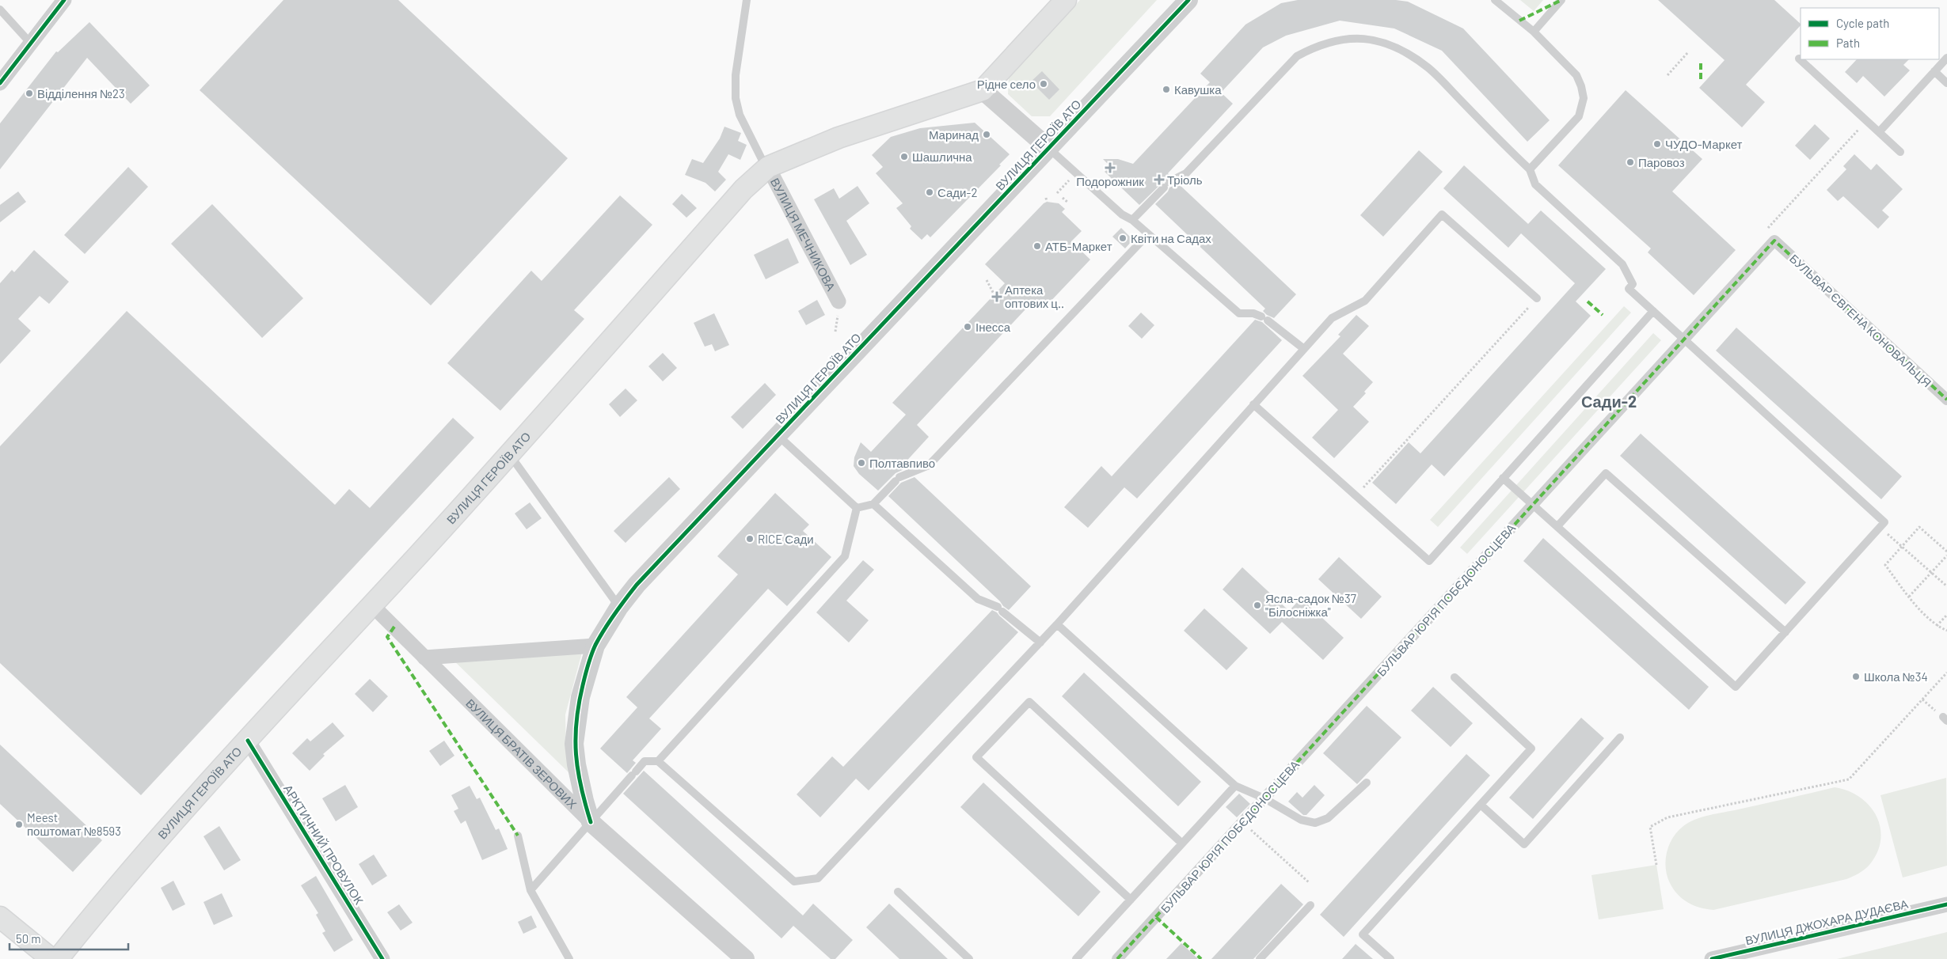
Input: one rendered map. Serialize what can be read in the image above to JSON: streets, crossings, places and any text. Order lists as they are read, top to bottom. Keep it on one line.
{"streets":{"main road":["ВУЛИЦЯ ГЕРОЇВ АТО"],"street":["ВУЛИЦЯ МЕЧНИКОВА","БУЛЬВАР ЄВГЕНА КОНОВАЛЬЦЯ","БУЛЬВАР ЮРІЯ ПОБЄДОНОСЦЕВА","ВУЛИЦЯ БРАТІВ ЗЕРОВИХ","АРКТИЧНИЙ ПРОВУЛОК","ВУЛИЦЯ ДЖОХАРА ДУДАЄВА"]},"crossings":[["ВУЛИЦЯ ГЕРОЇВ АТО","ВУЛИЦЯ МЕЧНИКОВА"],["ВУЛИЦЯ ГЕРОЇВ АТО","ВУЛИЦЯ БРАТІВ ЗЕРОВИХ"],["ВУЛИЦЯ ГЕРОЇВ АТО","АРКТИЧНИЙ ПРОВУЛОК"],["БУЛЬВАР ЄВГЕНА КОНОВАЛЬЦЯ","БУЛЬВАР ЮРІЯ ПОБЄДОНОСЦЕВА"]],"districts":["Сади-2"],"places":{"other":["Рідне село","Кавушка","Відділення №23","Маринад","ЧУДО-Маркет","Шашлична","Паровоз","Сади-2","Квіти на Садах","АТБ-Маркет","Інесса","Полтавпиво","RICE Сади","Ясла-садок №37 \"Білосніжка\"","Школа №34","Meest поштомат №8593"],"health":["Подорожник","Тріоль","Аптека оптових ц‥"]},"legend":["Cycle path","Path"],"scale_bar":"50 m"}
